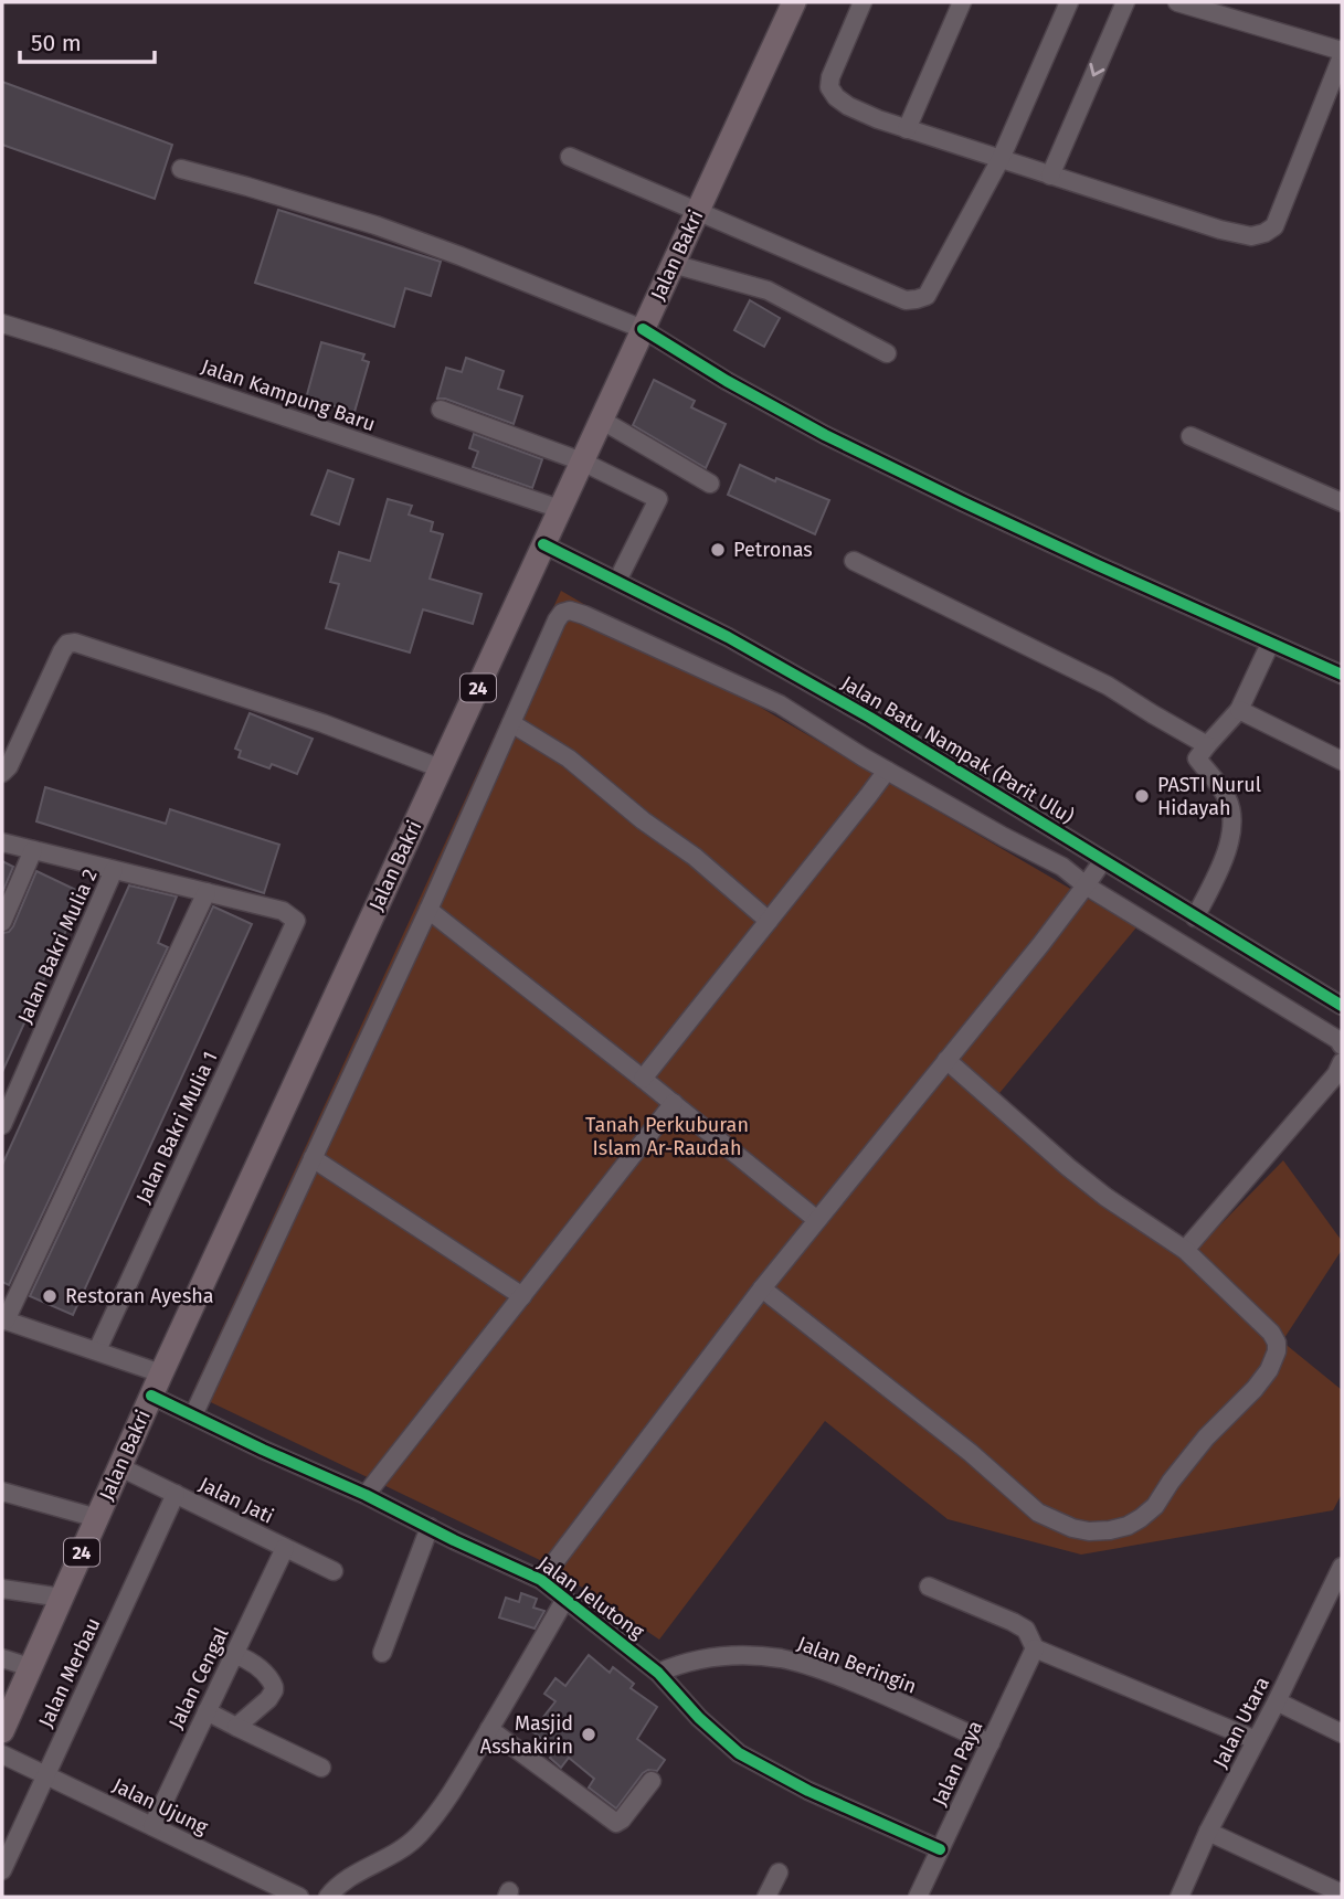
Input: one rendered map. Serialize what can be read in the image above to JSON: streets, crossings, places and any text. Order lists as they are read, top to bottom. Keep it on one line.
{"streets":{"main road":["Jalan Bakri","24"],"street":["Jalan Kampung Baru","Jalan Batu Nampak (Parit Ulu)","Jalan Bakri Mulia 2","Jalan Bakri Mulia 1","Jalan Jati","Jalan Jelutong","Jalan Beringin","Jalan Merbau","Jalan Cengal","Jalan Utara","Jalan Paya","Jalan Ujung"]},"crossings":[["Jalan Bakri","Jalan Kampung Baru"],["Jalan Bakri","Jalan Batu Nampak (Parit Ulu)"],["Jalan Bakri","Jalan Jati"],["Jalan Bakri","Jalan Jelutong"],["Jalan Jati","Jalan Merbau"],["Jalan Jati","Jalan Cengal"],["Jalan Jelutong","Jalan Beringin"],["Jalan Jelutong","Jalan Paya"],["Jalan Beringin","Jalan Paya"],["Jalan Merbau","Jalan Ujung"],["Jalan Cengal","Jalan Ujung"]],"parks":["Tanah Perkuburan Islam Ar-Raudah"],"places":["Petronas","PASTI Nurul Hidayah","Restoran Ayesha","Masjid Asshakirin"],"scale_bar":"50 m"}
